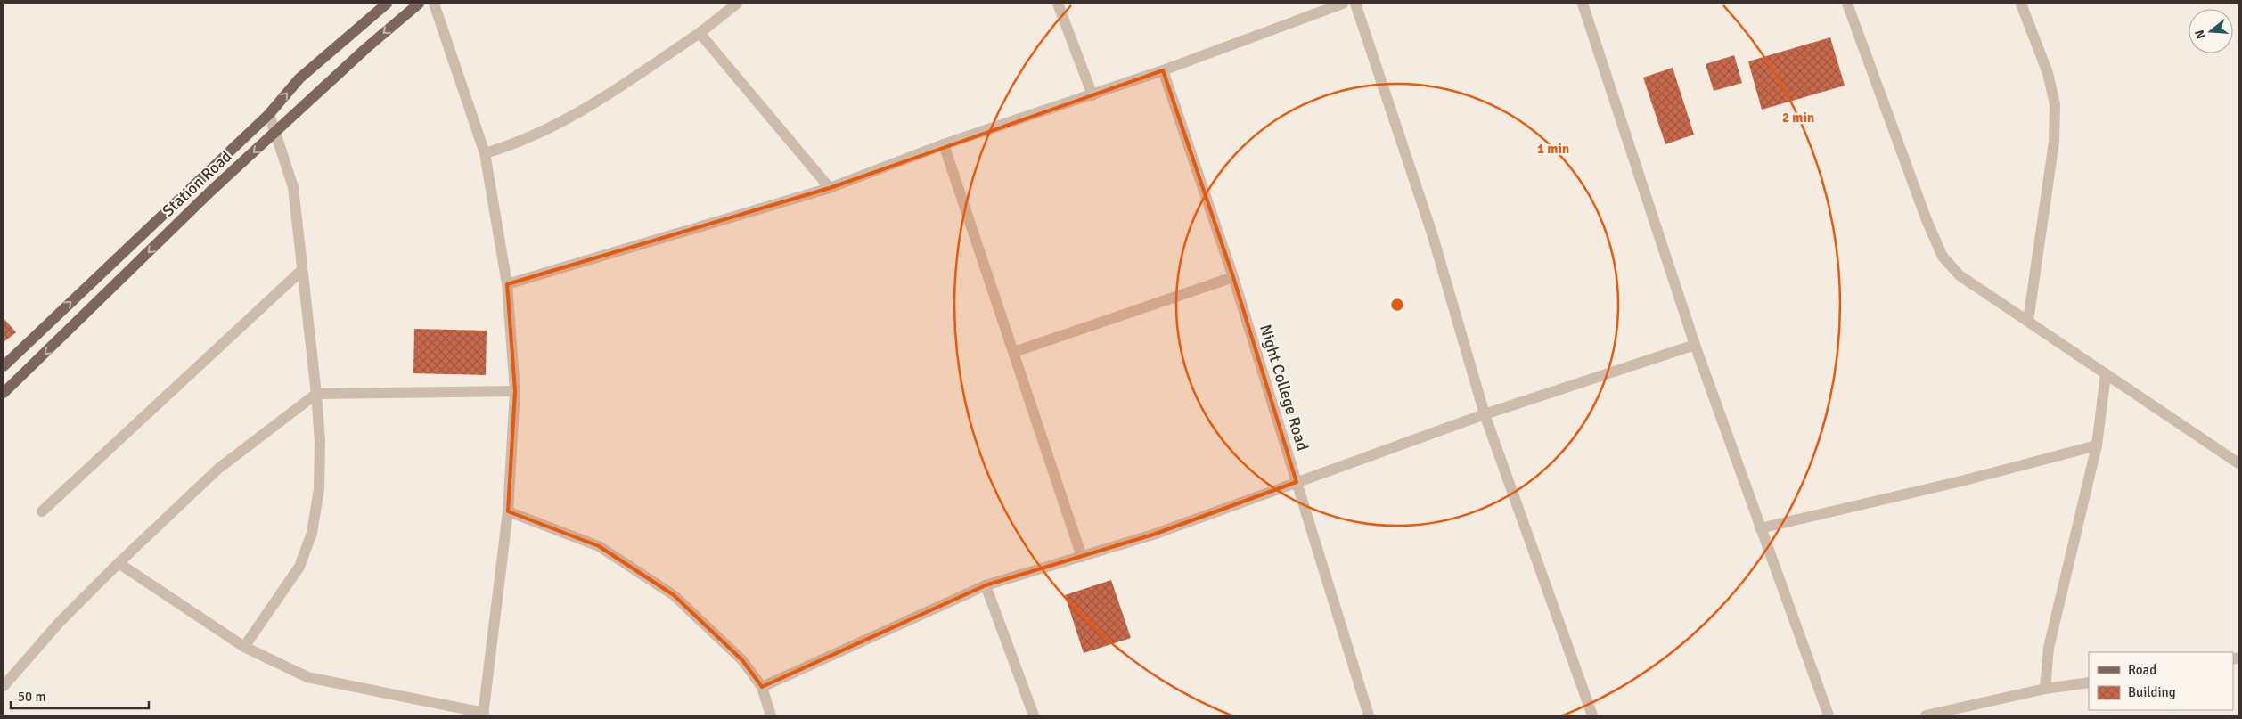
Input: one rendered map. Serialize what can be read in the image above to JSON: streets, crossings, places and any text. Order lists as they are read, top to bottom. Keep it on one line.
{"streets":{"main road":["Station Road"],"street":["Night College Road"]},"legend":["Road","Building"],"scale_bar":"50 m","north":"left","rings":["2 min","1 min"]}
